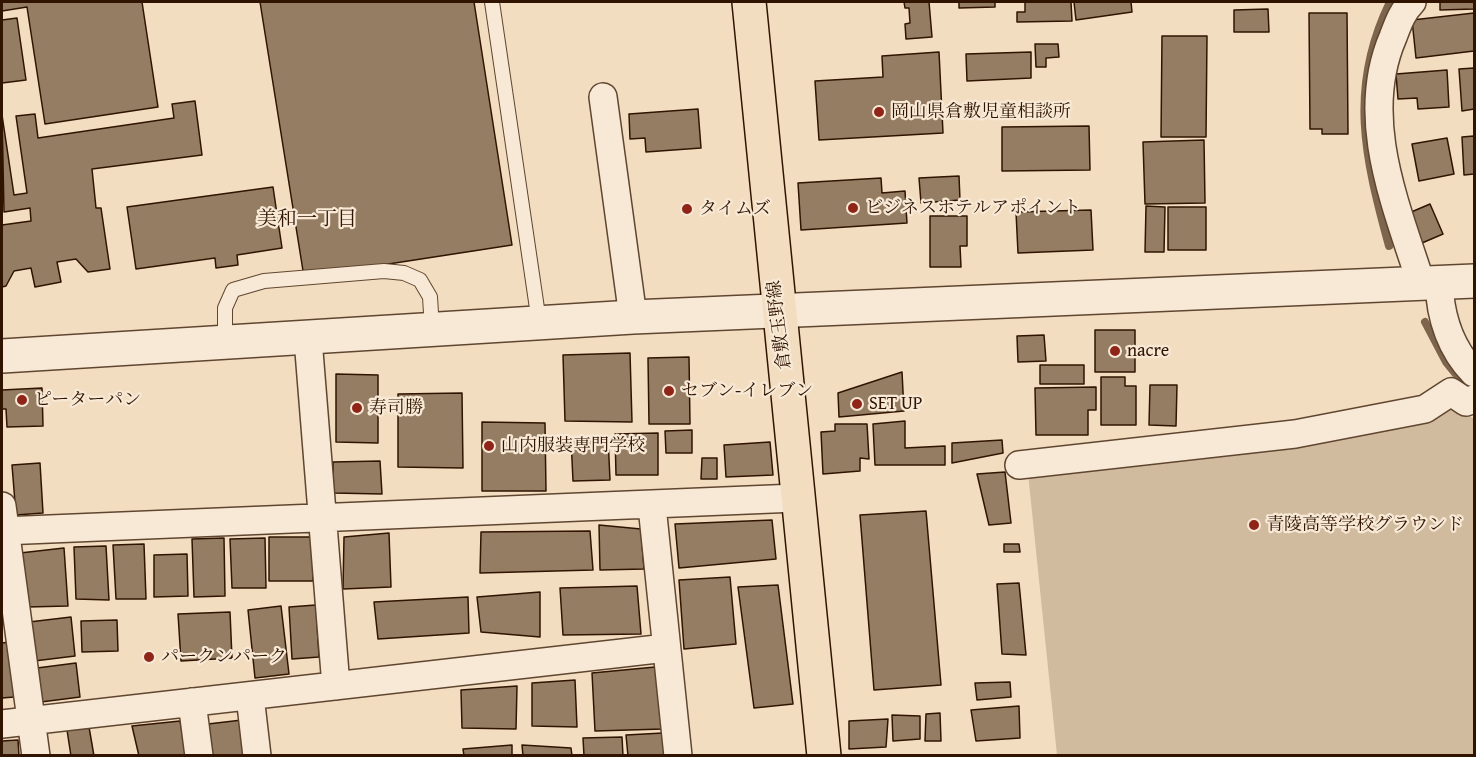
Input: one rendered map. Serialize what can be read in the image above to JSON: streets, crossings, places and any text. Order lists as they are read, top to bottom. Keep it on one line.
{"streets":{"main road":["倉敷玉野線"]},"districts":["美和一丁目"],"places":["岡山県倉敷児童相談所","ビジネスホテルアポイント","タイムズ","nacre","セブン-イレブン","ピーターパン","SET UP","寿司勝","山内服装専門学校","青陵高等学校グラウンド","パークンパーク"]}
